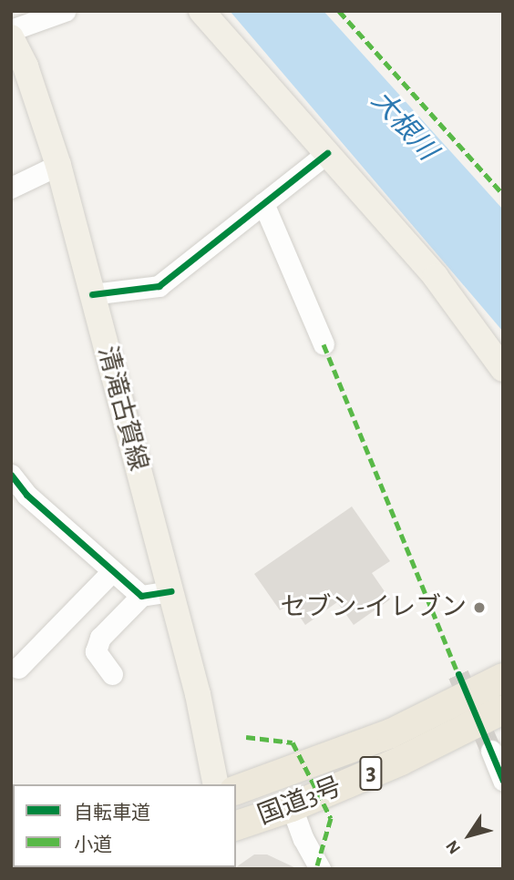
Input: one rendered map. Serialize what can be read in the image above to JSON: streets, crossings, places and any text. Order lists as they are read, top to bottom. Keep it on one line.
{"streets":{"highway":["3","国道3号"],"main road":["清滝古賀線"]},"water":["大根川"],"places":["セブン-イレブン"],"legend":["自転車道","小道"],"north":"bottom left"}
